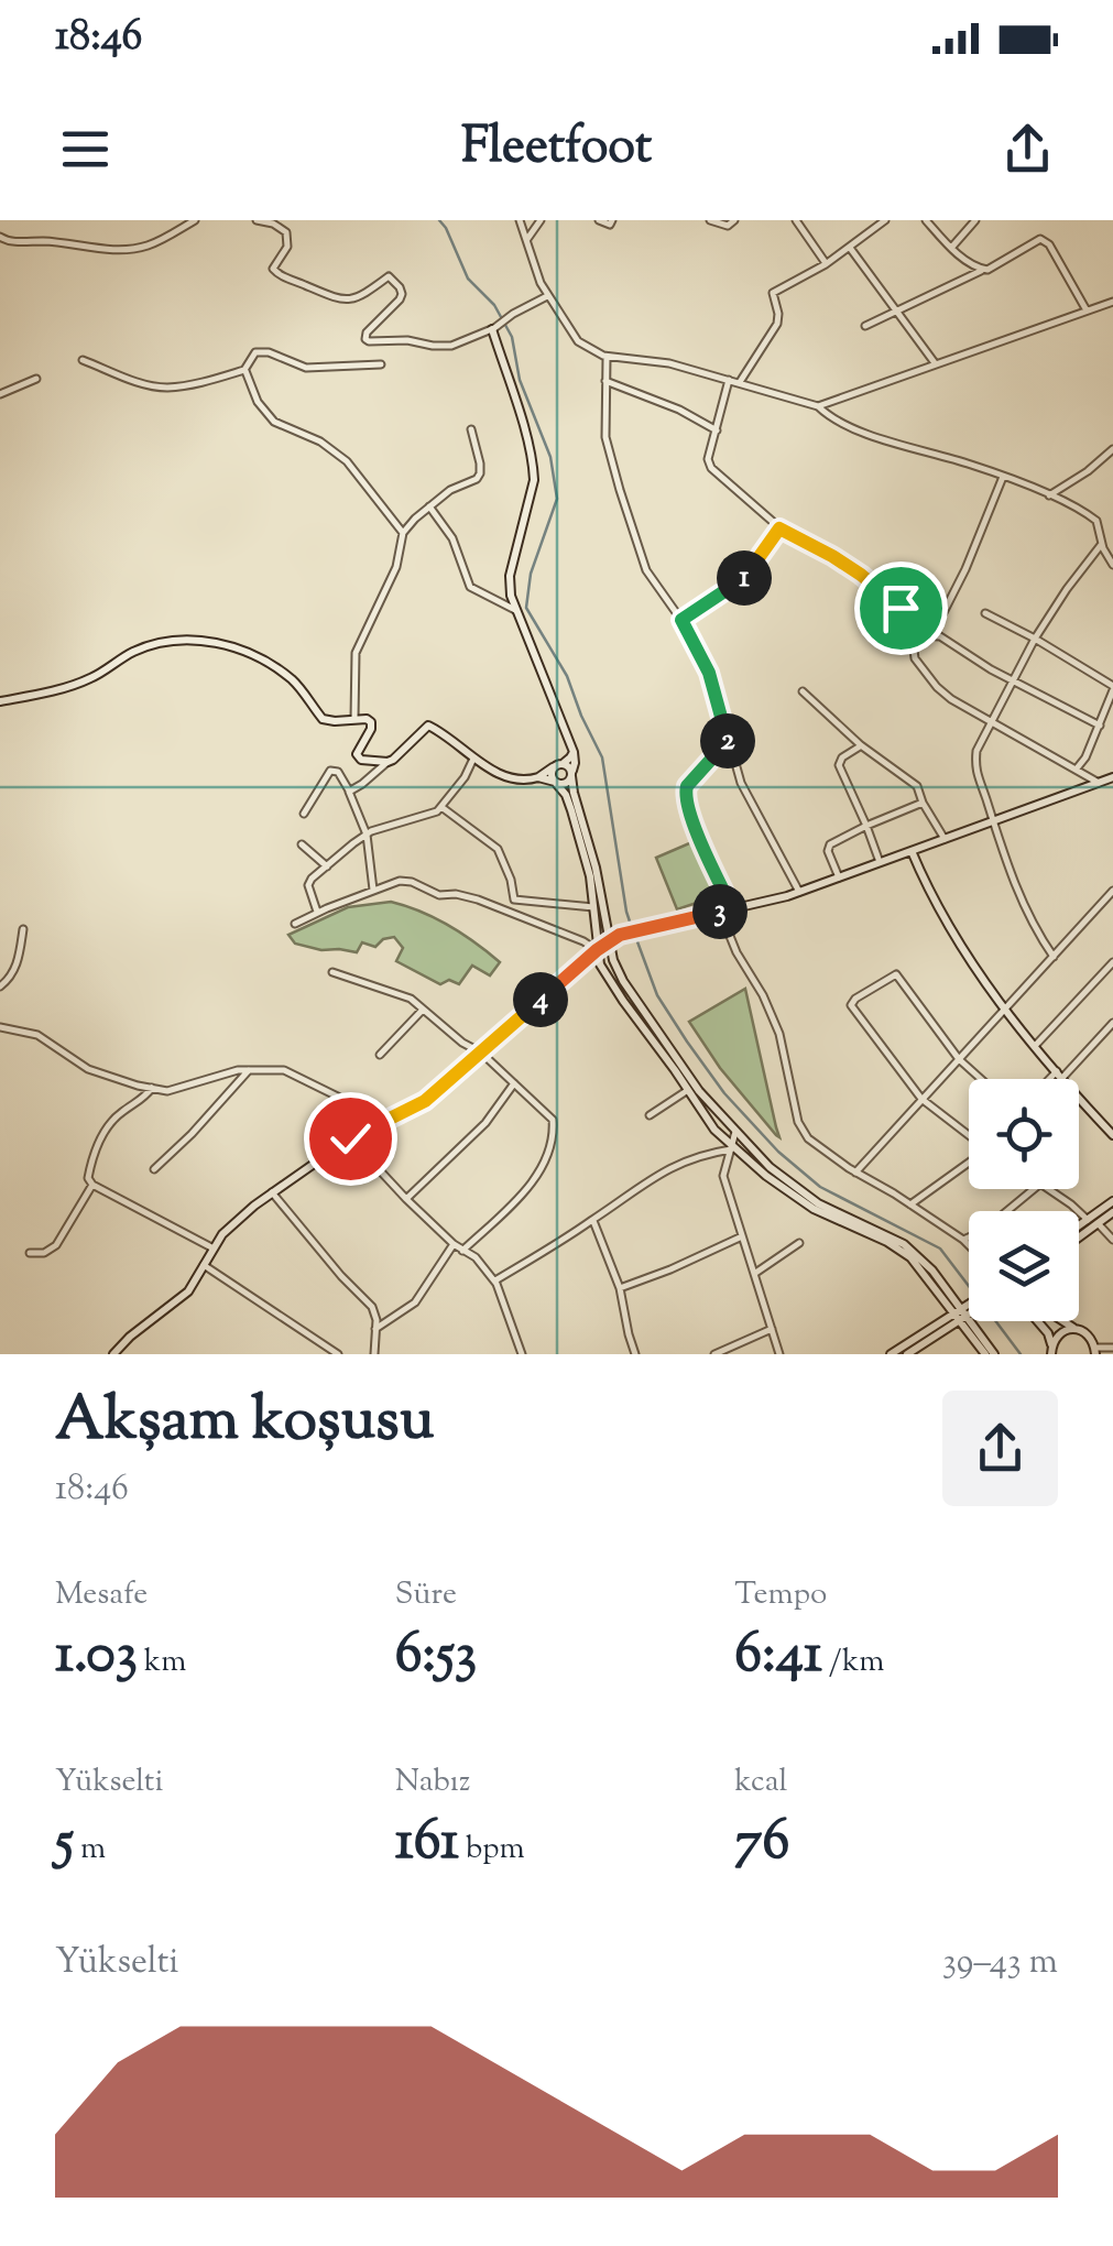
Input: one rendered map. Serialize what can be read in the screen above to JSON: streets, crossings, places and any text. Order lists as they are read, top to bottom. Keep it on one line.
{"page":{"status":"18:46","header":"Fleetfoot","pins":["1","2","3","4"],"heading":["Akşam koşusu","18:46"],"stats":[["Mesafe","1.03 km"],["Süre","6:53"],["Tempo","6:41 /km"],["Yükselti","5 m"],["Nabız","161 bpm"],["kcal","76"]],"chart":["Yükselti","39–43 m"]}}
